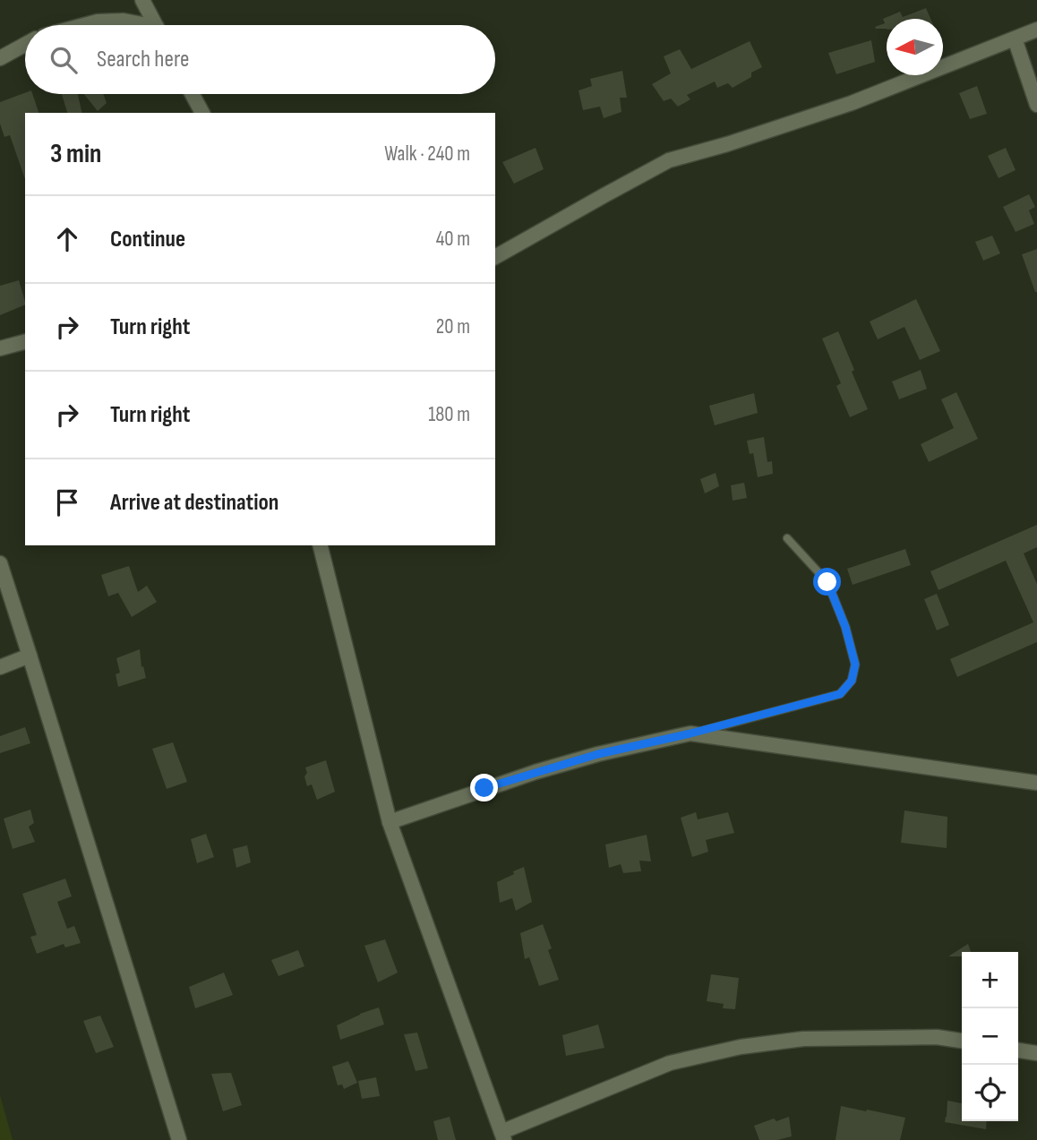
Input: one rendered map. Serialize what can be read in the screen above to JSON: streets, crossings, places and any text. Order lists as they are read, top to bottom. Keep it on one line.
{"north":"left","page":{"search":"Search here","heading":["3 min","Walk · 240 m"],"list":[["Continue","40 m"],["Turn right","20 m"],["Turn right","180 m"],"Arrive at destination"],"map_buttons":["+","−"]}}
